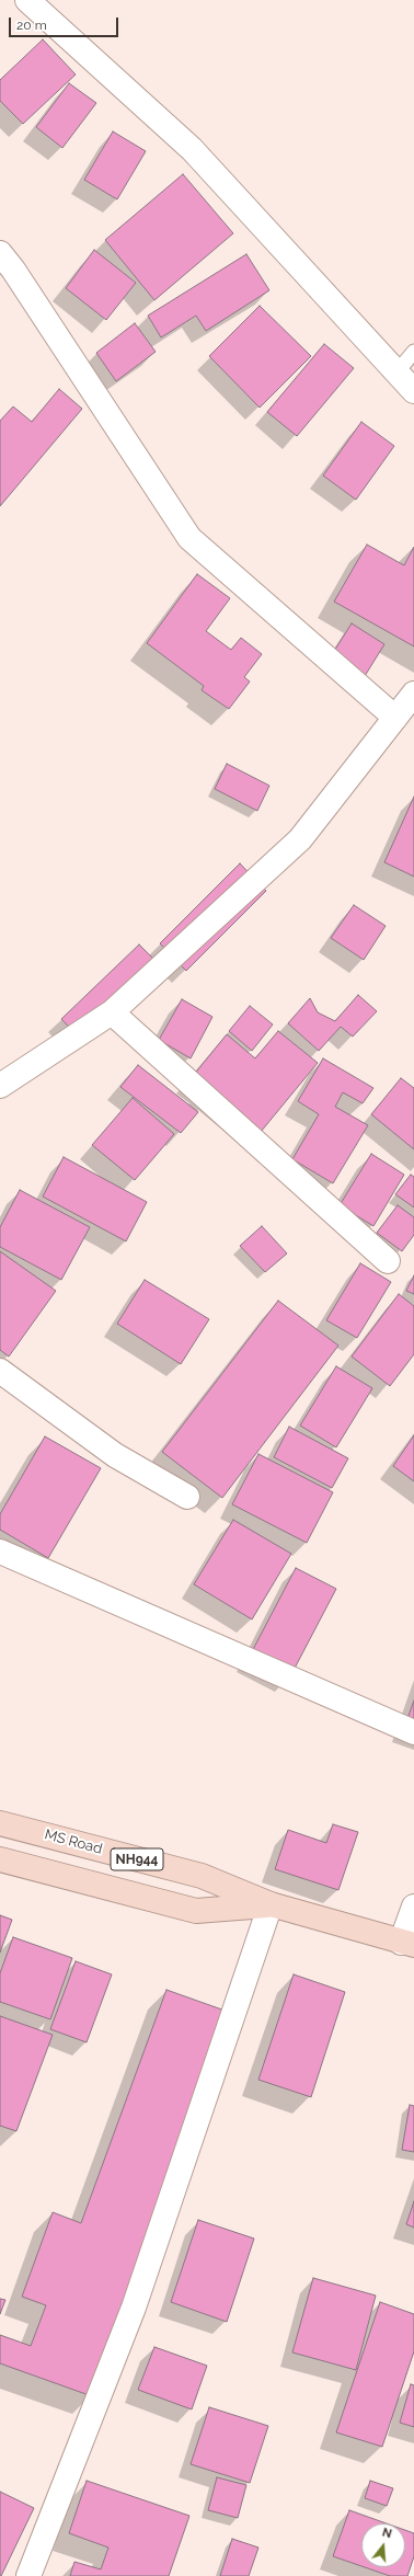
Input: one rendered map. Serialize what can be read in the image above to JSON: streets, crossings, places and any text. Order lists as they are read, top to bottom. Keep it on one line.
{"streets":{"highway":["MS Road","NH944"]},"scale_bar":"20 m","north":"top"}
